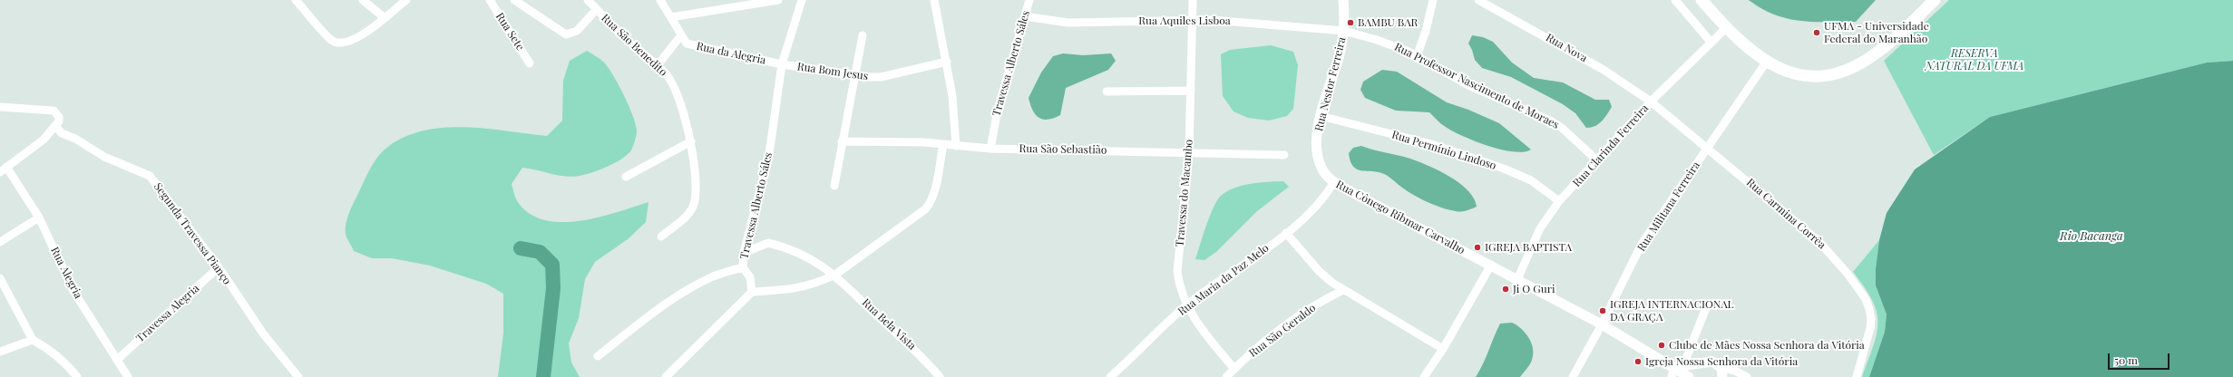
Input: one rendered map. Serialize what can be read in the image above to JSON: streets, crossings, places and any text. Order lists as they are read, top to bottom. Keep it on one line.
{"streets":{"street":["Rua Aquiles Lisboa","Rua Sete","Rua São Benedito","Rua Nova","Rua da Alegria","Travessa Alberto Sáles","Rua Bom Jesus","Rua Nestor Ferreira","Rua Professor Nascimento de Moraes","Rua Clarinda Ferreira","Rua São Sebastião","Rua Permínio Lindoso","Travessa do Macambo","Rua Militana Ferreira","Rua Carmina Corrêa","Rua Cônego Ribmar Carvalho","Segunda Travessa Pianço","Rua Alegria","Rua Maria da Paz Melo","Travessa Alegria","Rua Bela Vista","Rua São Geraldo"]},"crossings":[["Rua Aquiles Lisboa","Travessa Alberto Sáles"],["Rua Aquiles Lisboa","Rua Nestor Ferreira"],["Rua Aquiles Lisboa","Rua Professor Nascimento de Moraes"],["Rua Aquiles Lisboa","Travessa do Macambo"],["Rua Nova","Rua Clarinda Ferreira"],["Rua Nova","Rua Carmina Corrêa"],["Rua da Alegria","Travessa Alberto Sáles"],["Rua da Alegria","Rua Bom Jesus"],["Travessa Alberto Sáles","Rua Bom Jesus"],["Travessa Alberto Sáles","Rua São Sebastião"],["Travessa Alberto Sáles","Rua Bela Vista"],["Rua Nestor Ferreira","Rua Professor Nascimento de Moraes"],["Rua Nestor Ferreira","Rua Permínio Lindoso"],["Rua Nestor Ferreira","Rua Cônego Ribmar Carvalho"],["Rua Professor Nascimento de Moraes","Rua Clarinda Ferreira"],["Rua Clarinda Ferreira","Rua Permínio Lindoso"],["Rua Clarinda Ferreira","Rua Carmina Corrêa"],["Rua Clarinda Ferreira","Rua Cônego Ribmar Carvalho"],["Rua São Sebastião","Travessa do Macambo"],["Travessa do Macambo","Rua Maria da Paz Melo"],["Travessa do Macambo","Rua São Geraldo"],["Rua Militana Ferreira","Rua Carmina Corrêa"],["Rua Militana Ferreira","Rua Cônego Ribmar Carvalho"],["Rua Cônego Ribmar Carvalho","Rua Maria da Paz Melo"],["Segunda Travessa Pianço","Travessa Alegria"],["Rua Alegria","Travessa Alegria"]],"water":["Rio Bacanga"],"parks":["RESERVA NATURAL DA UFMA"],"places":["BAMBU BAR","UFMA - Universidade Federal do Maranhão","IGREJA BAPTISTA","Ji O Guri","IGREJA INTERNACIONAL DA GRAÇA","Clube de Mães Nossa Senhora da Vitória","Igreja Nossa Senhora da Vitória"],"scale_bar":"50 m"}
